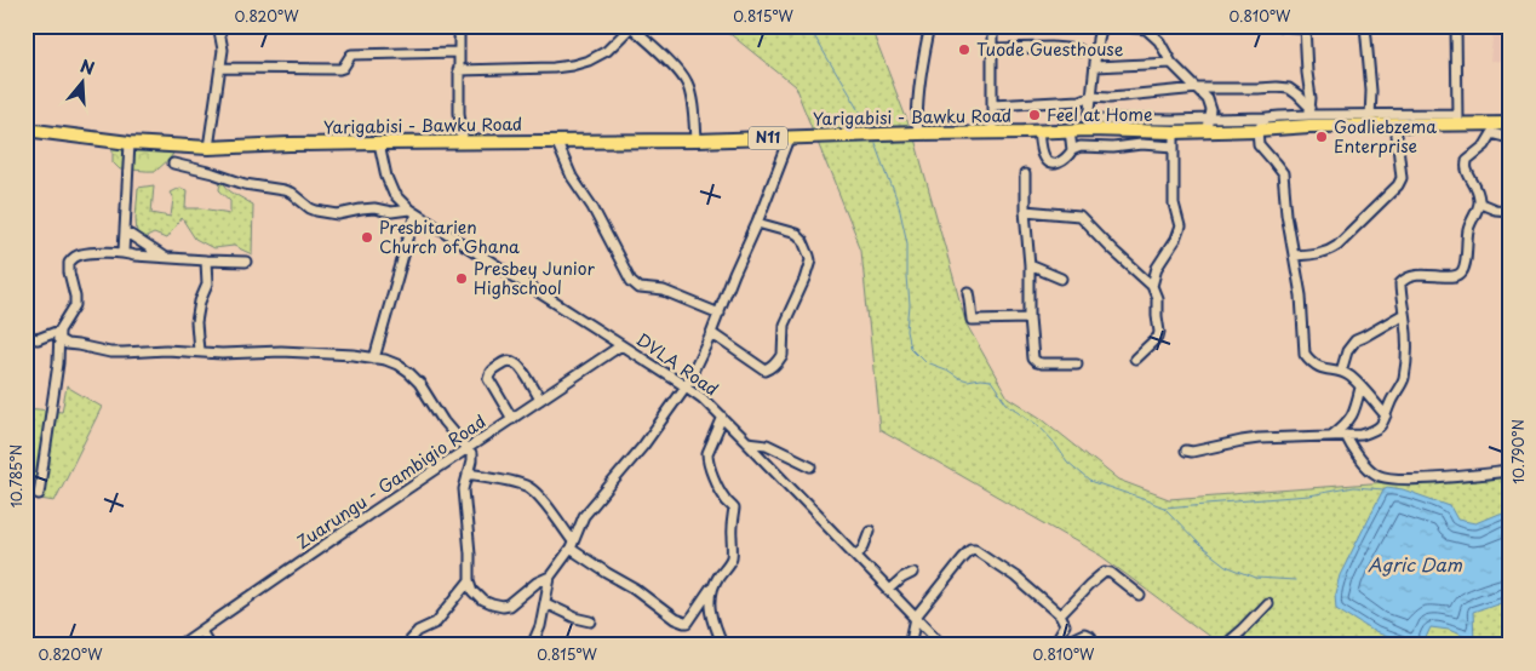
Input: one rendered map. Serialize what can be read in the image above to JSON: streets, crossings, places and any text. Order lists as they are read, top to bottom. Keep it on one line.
{"streets":{"highway":["Yarigabisi - Bawku Road","N11"],"street":["DVLA Road","Zuarungu - Gambigio Road"]},"crossings":[["Yarigabisi - Bawku Road","DVLA Road"],["DVLA Road","Zuarungu - Gambigio Road"]],"water":["Agric Dam"],"places":["Tuode Guesthouse","Feel at Home","Godliebzema Enterprise","Presbitarien Church of Ghana","Presbey Junior Highschool"],"north":"top","coordinates":["0.820°W","0.815°W","0.810°W","10.790°N","10.785°N"]}
